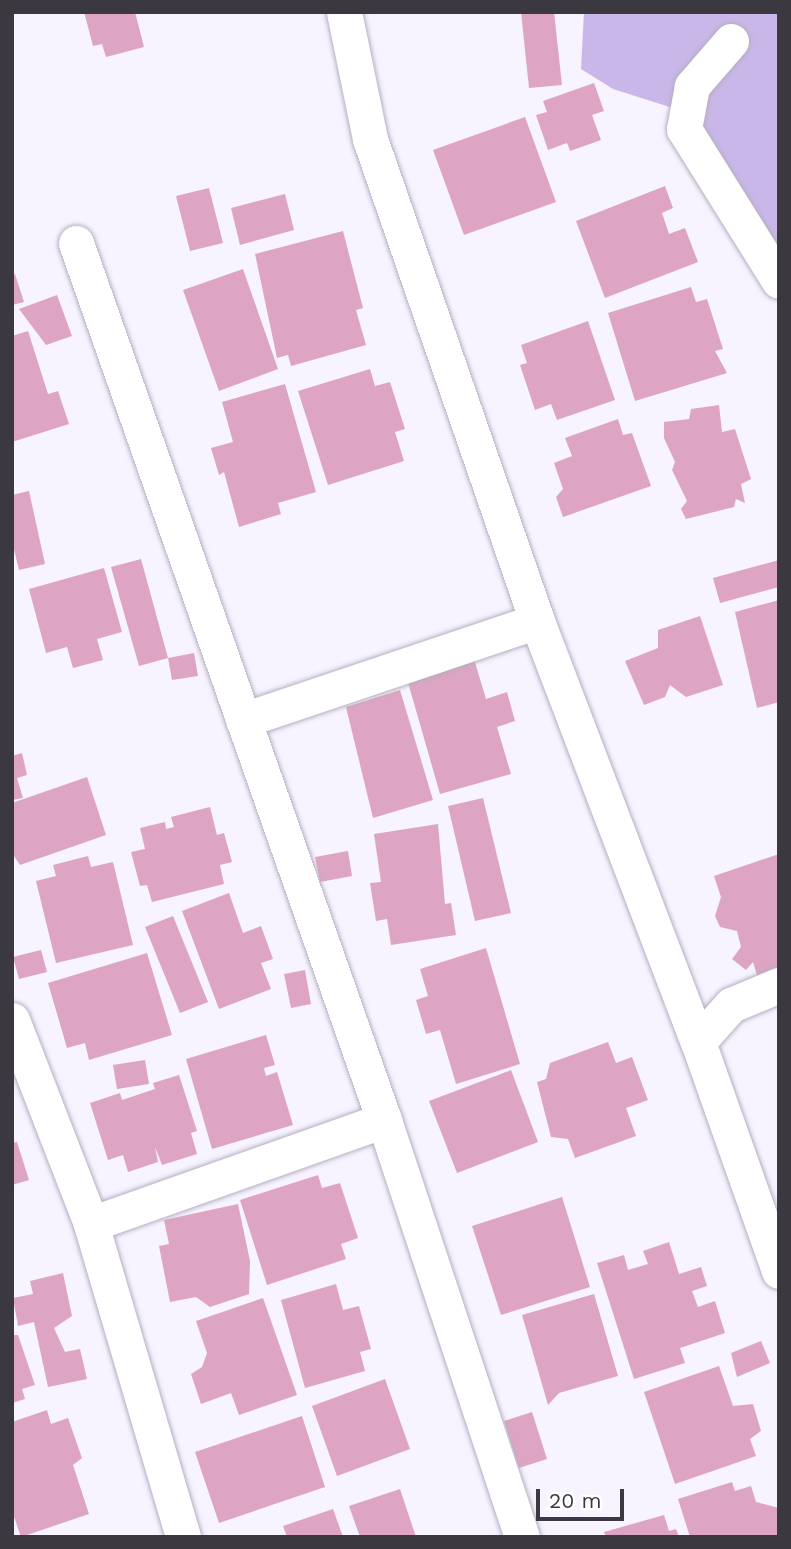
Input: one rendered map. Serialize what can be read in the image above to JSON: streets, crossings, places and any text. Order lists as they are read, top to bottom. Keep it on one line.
{"scale_bar":"20 m"}
